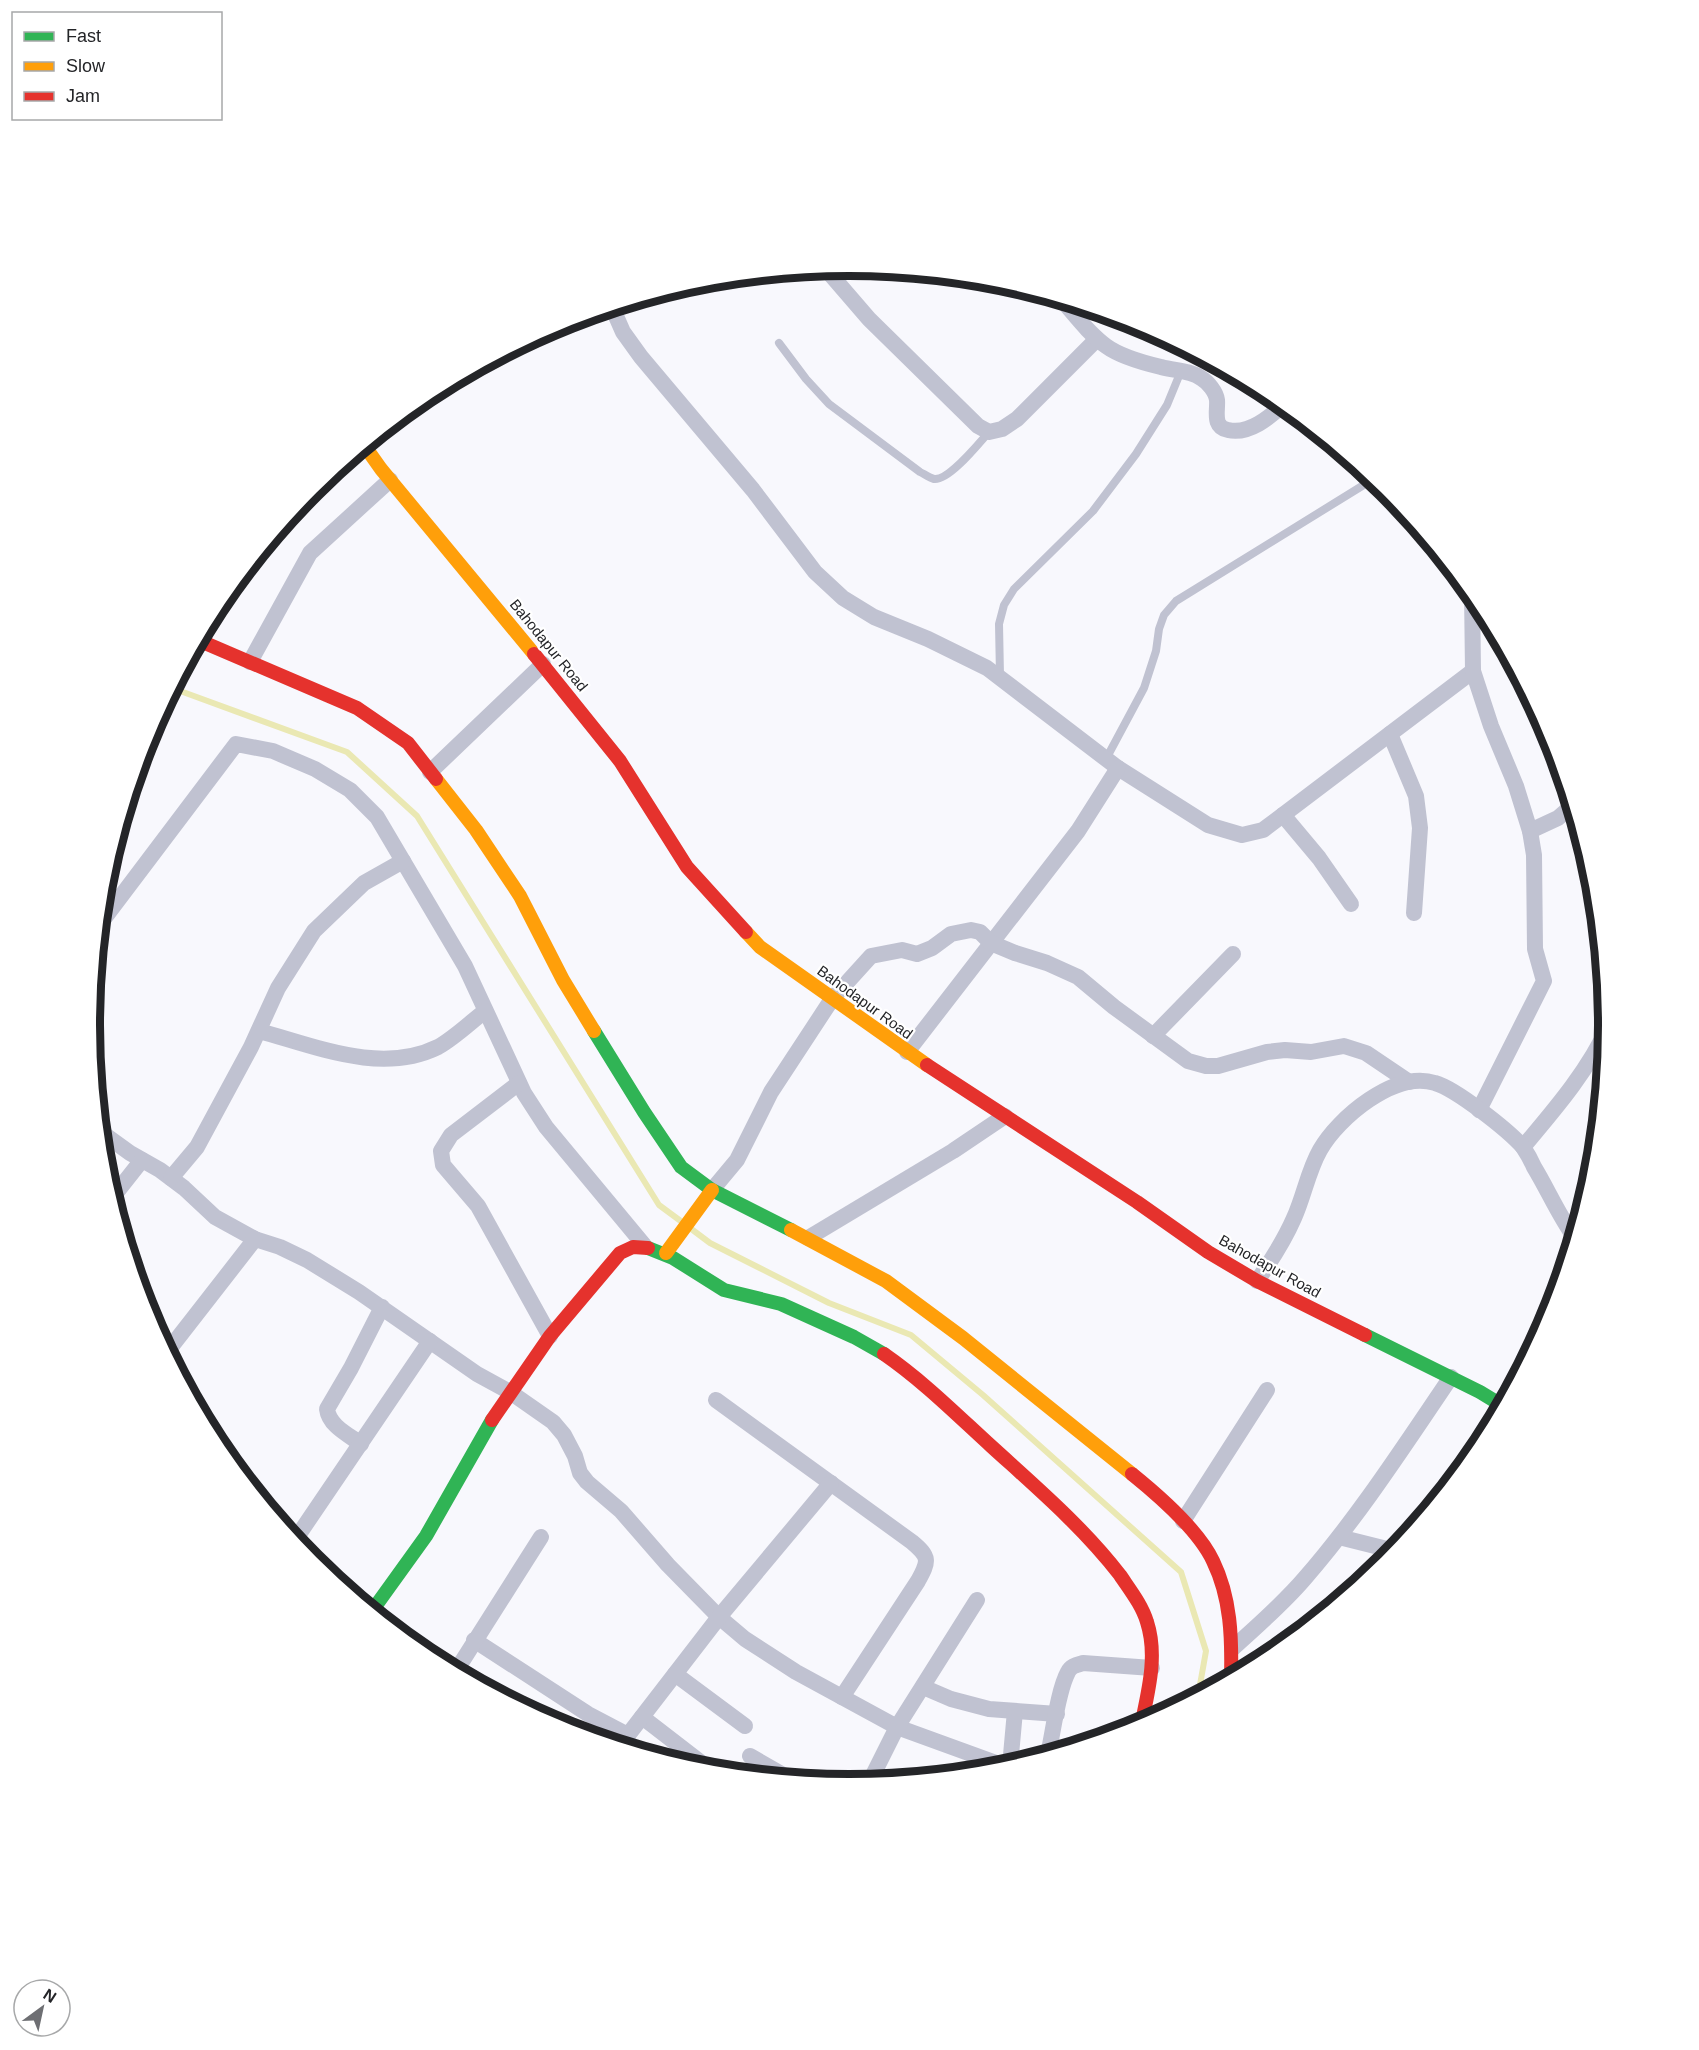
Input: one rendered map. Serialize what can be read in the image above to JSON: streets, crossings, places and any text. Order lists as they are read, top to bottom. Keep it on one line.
{"streets":{"street":["Bahodapur Road"]},"legend":["Fast","Slow","Jam"],"north":"top right"}
